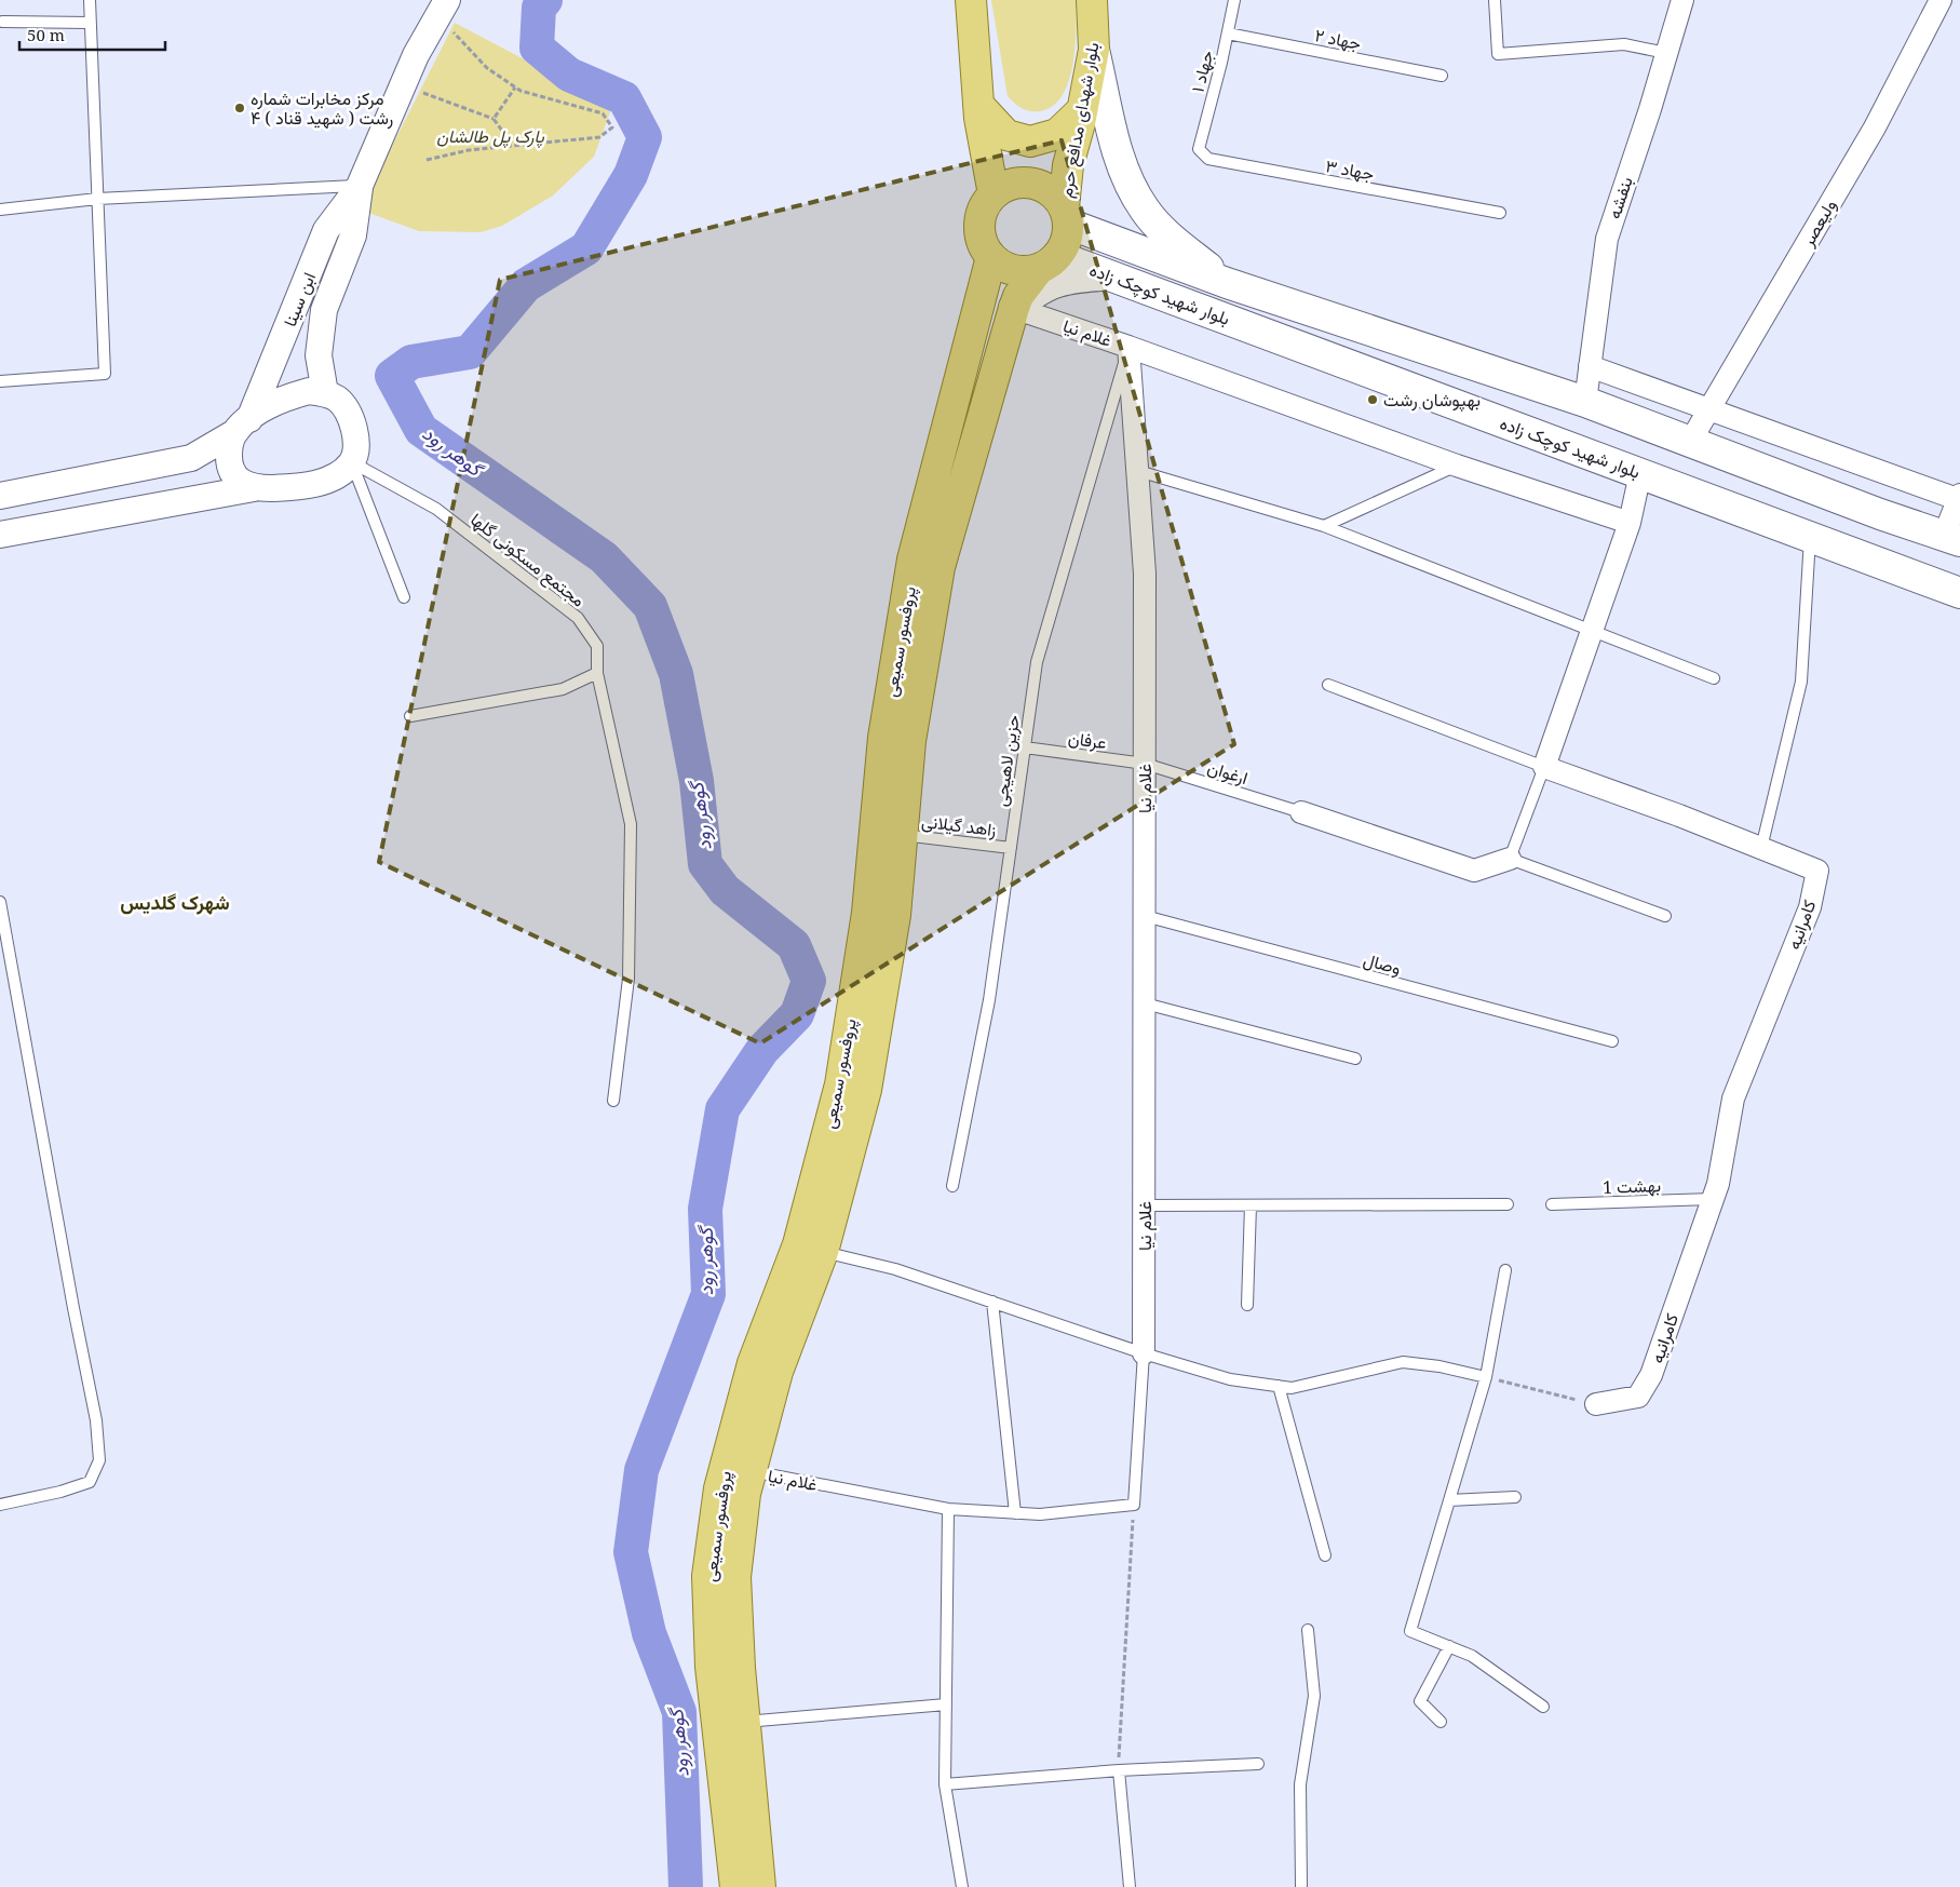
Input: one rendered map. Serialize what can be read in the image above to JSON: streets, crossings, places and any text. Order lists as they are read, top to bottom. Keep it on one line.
{"streets":{"main road":["بلوار شهدای مدافع حرم","بلوار شهید کوچک زاده","پروفسور سمیعی"],"street":["بنفشه","ولیعصر","ابن سینا","غلام نیا","کامرانیه"],"lane":["جهاد ۲","جهاد ۱","جهاد ۳","مجتمع مسکونی گلها","عرفان","حزین لاهیجی","ارغوان","زاهد گیلانی","وصال","بهشت 1"]},"crossings":[["جهاد ۲","جهاد ۱"],["جهاد ۱","جهاد ۳"],["بلوار شهدای مدافع حرم","بلوار شهید کوچک زاده"],["بلوار شهدای مدافع حرم","پروفسور سمیعی"],["بنفشه","بلوار شهید کوچک زاده"],["ولیعصر","بلوار شهید کوچک زاده"],["بلوار شهید کوچک زاده","پروفسور سمیعی"],["ابن سینا","مجتمع مسکونی گلها"],["غلام نیا","پروفسور سمیعی"],["غلام نیا","عرفان"],["غلام نیا","حزین لاهیجی"],["غلام نیا","ارغوان"],["غلام نیا","وصال"],["پروفسور سمیعی","زاهد گیلانی"],["عرفان","حزین لاهیجی"],["عرفان","ارغوان"],["حزین لاهیجی","زاهد گیلانی"],["کامرانیه","بهشت 1"]],"districts":["شهرک گلدیس"],"water":["گوهر رود"],"parks":["پارک پل طالشان"],"places":["مرکز مخابرات شماره ۴ رشت ( شهید قناد )","بهپوشان رشت"],"scale_bar":"50 m"}
